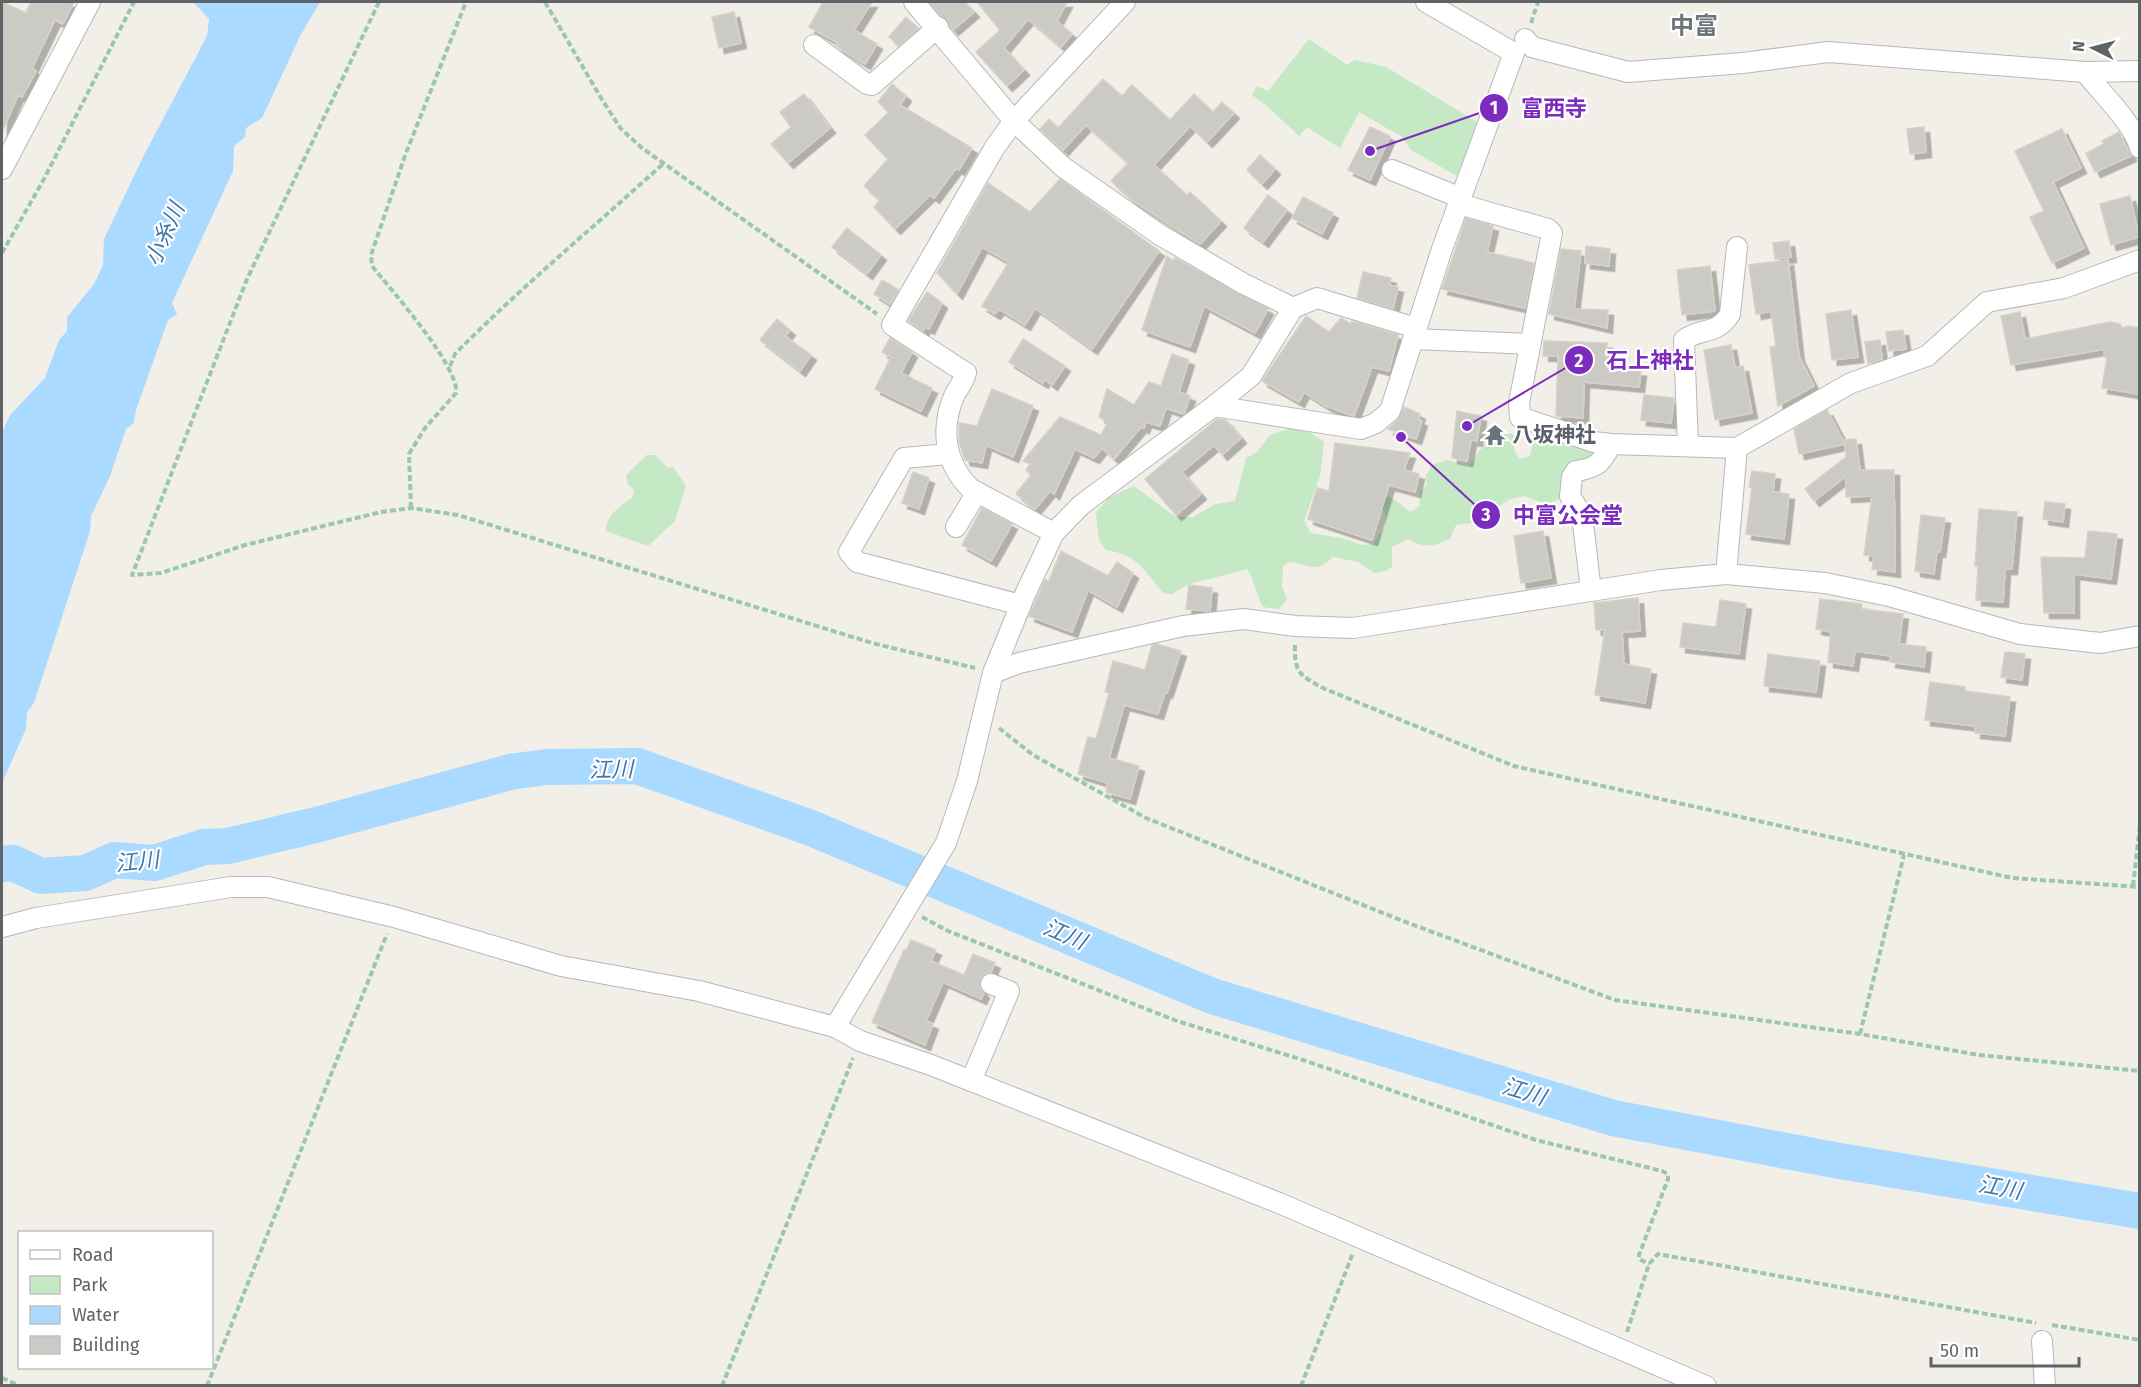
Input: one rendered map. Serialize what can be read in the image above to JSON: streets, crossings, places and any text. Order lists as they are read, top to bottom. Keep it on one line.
{"districts":["中富"],"water":["小糸川","江川"],"places":{"other":["富西寺","石上神社","中富公会堂"],"temple":["八坂神社"]},"legend":["Road","Park","Water","Building"],"scale_bar":"50 m","north":"left"}
